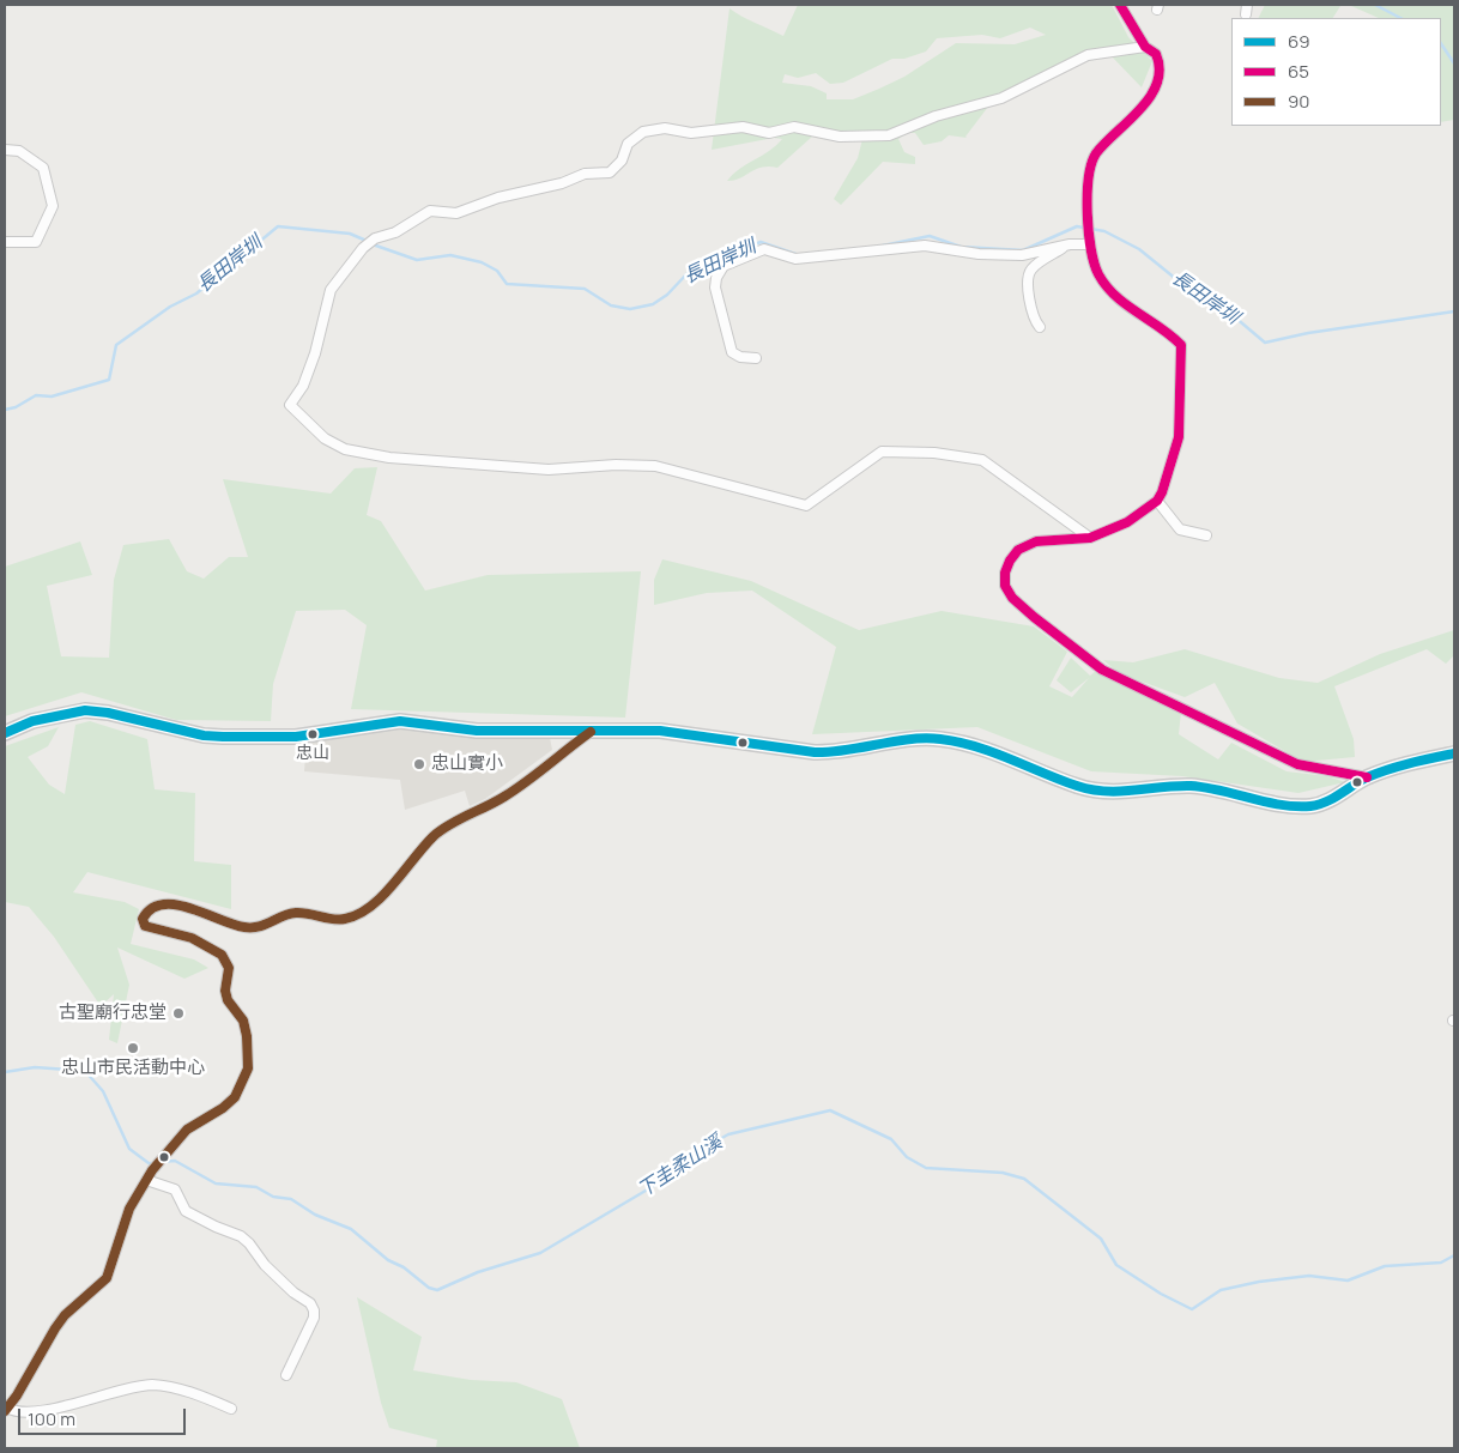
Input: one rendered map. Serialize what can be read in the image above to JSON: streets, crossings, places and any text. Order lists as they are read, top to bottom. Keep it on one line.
{"water":["長田岸圳","下圭柔山溪"],"places":["忠山","忠山實小","古聖廟行忠堂","忠山市民活動中心"],"lines":["transit line 65","transit line 69","transit line 90"],"legend":["69","65","90"],"scale_bar":"100 m"}
